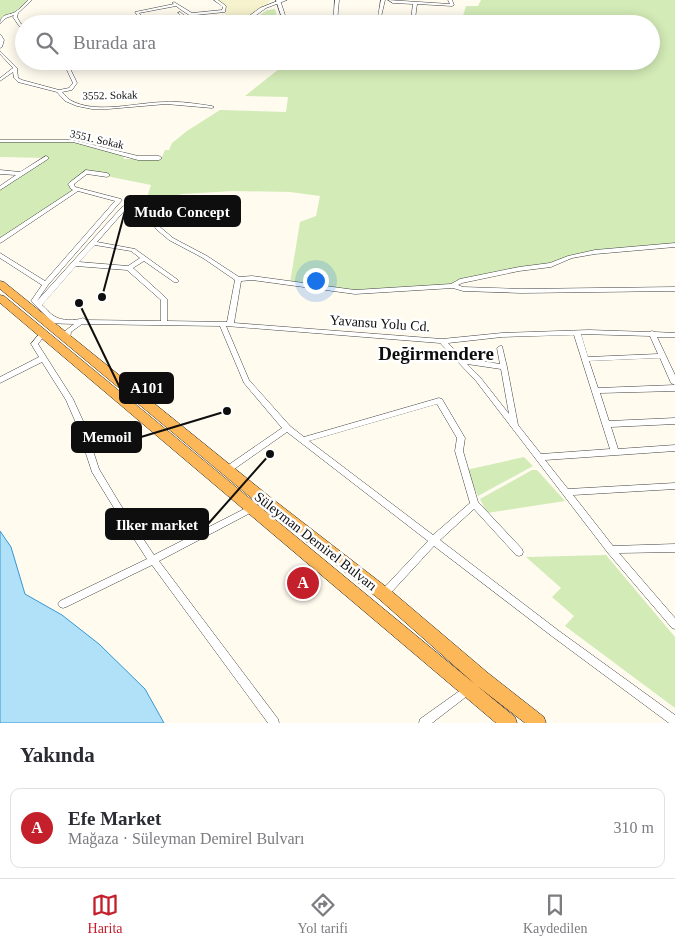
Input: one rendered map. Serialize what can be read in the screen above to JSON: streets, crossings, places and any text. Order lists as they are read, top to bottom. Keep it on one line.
{"streets":{"highway":["Süleyman Demirel Bulvarı"],"street":["3552. Sokak","3551. Sokak","Yavansu Yolu Cd."]},"crossings":[["Yavansu Yolu Cd.","Süleyman Demirel Bulvarı"]],"districts":["Değirmendere"],"places":["Mudo Concept","A101","Memoil","Ilker market"],"page":{"search":"Burada ara","pins":"A","heading":"Yakında","list":[{"mark":"A","name":"Efe Market","note":"Mağaza · Süleyman Demirel Bulvarı","value":"310 m"}],"nav":["Harita","Yol tarifi","Kaydedilen"]}}
